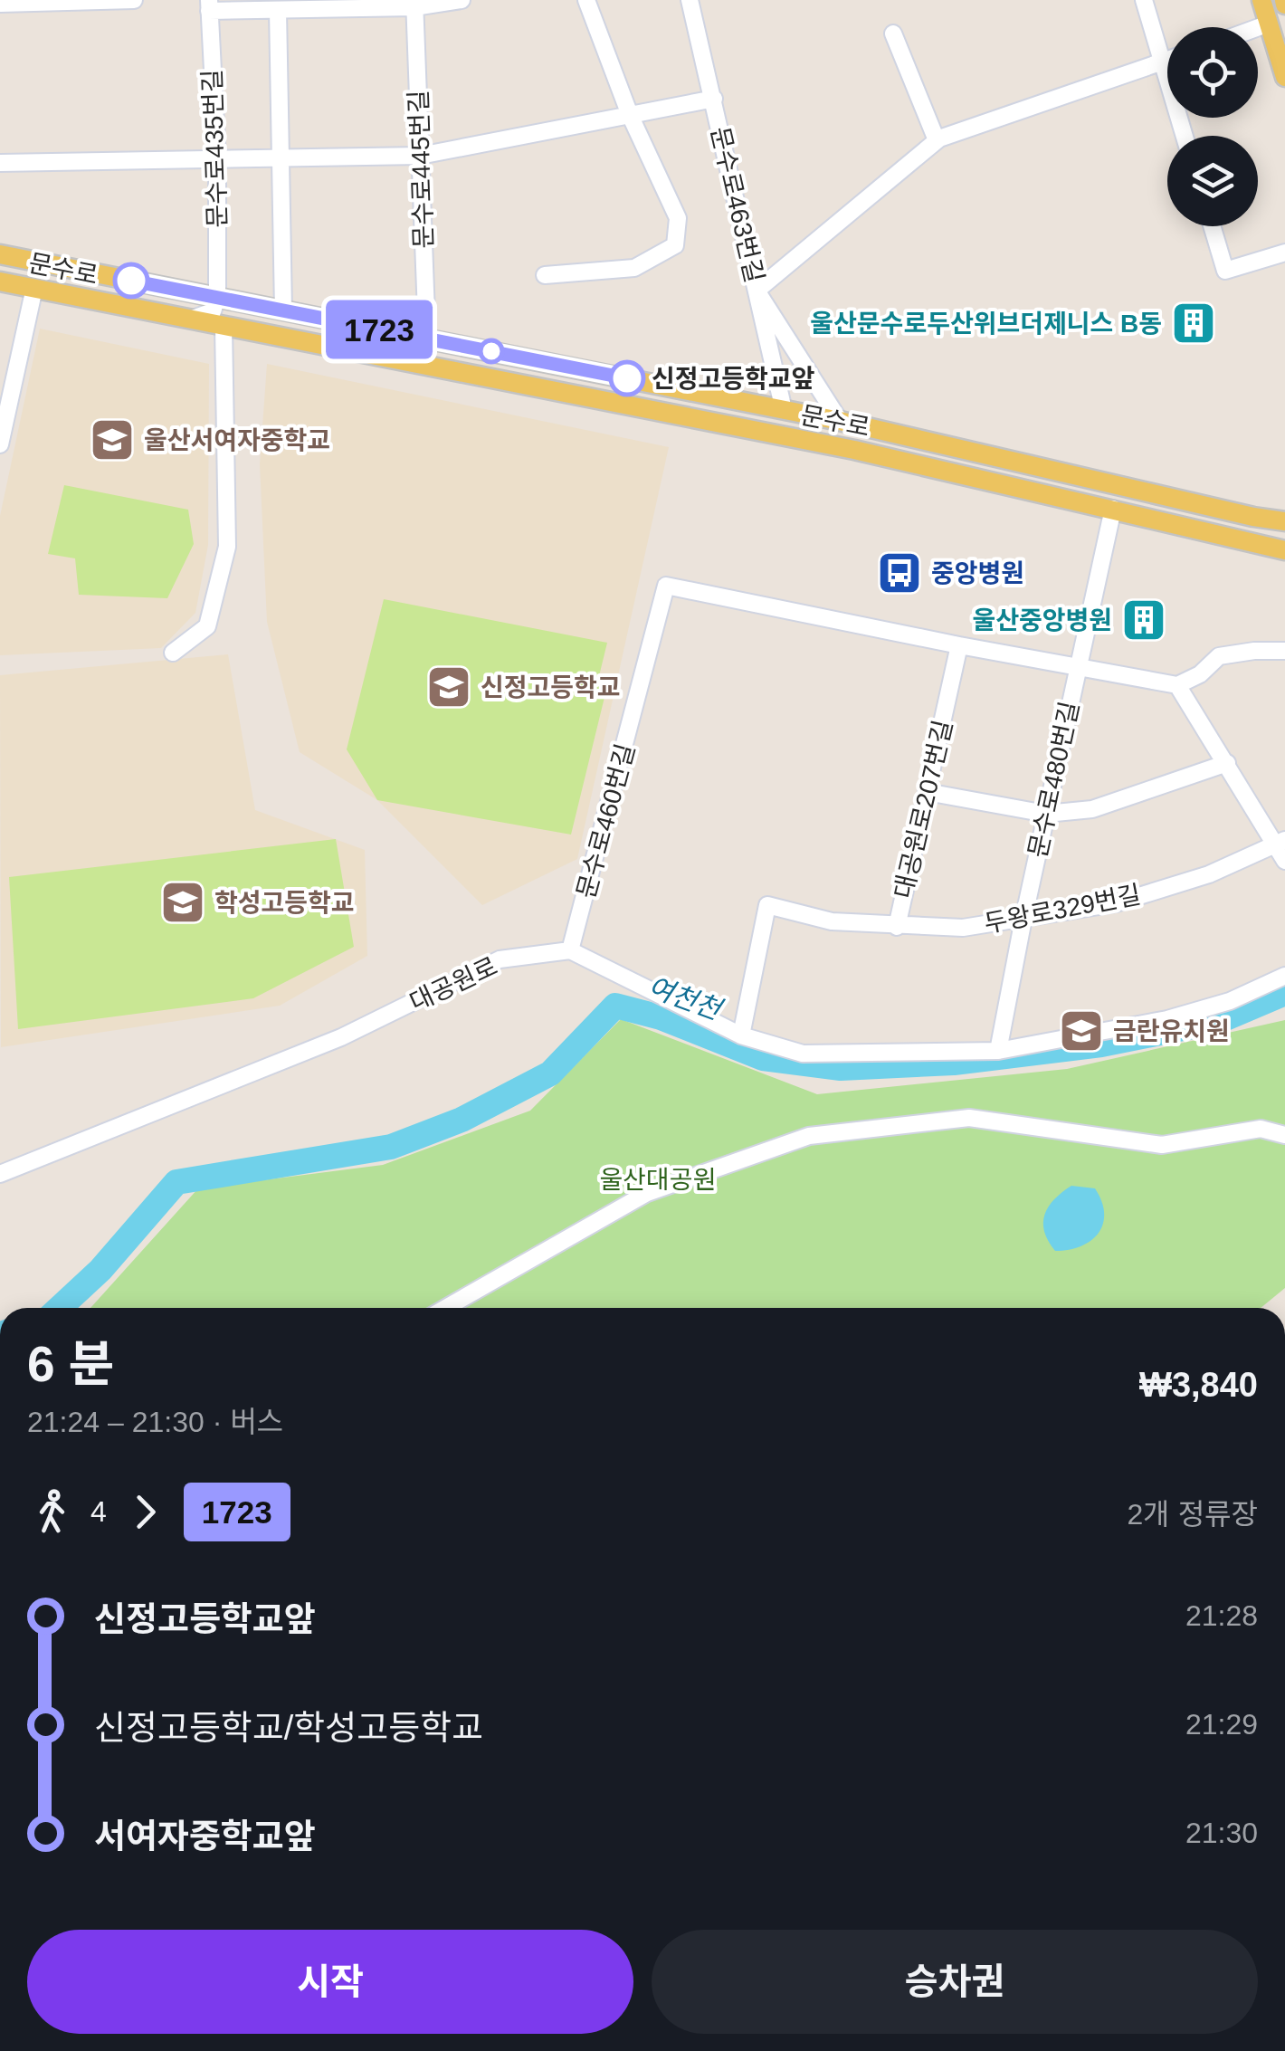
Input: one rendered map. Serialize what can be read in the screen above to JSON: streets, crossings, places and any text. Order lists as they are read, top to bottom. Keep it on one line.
{"streets":{"main road":["문수로"],"street":["문수로435번길","문수로445번길","문수로463번길","문수로480번길","대공원로207번길","문수로460번길","두왕로329번길","대공원로"]},"crossings":[["문수로435번길","문수로"],["문수로445번길","문수로"],["문수로463번길","문수로"],["문수로","문수로480번길"],["문수로480번길","두왕로329번길"],["대공원로207번길","문수로460번길"],["대공원로207번길","두왕로329번길"],["문수로460번길","대공원로"]],"water":["여천천"],"parks":["울산대공원"],"places":{"building":["울산문수로두산위브더제니스 B동","울산중앙병원"],"other":["신정고등학교앞"],"school or university":["울산서여자중학교","신정고등학교","학성고등학교","금란유치원"],"bus stop":["중앙병원"]},"lines":["bus line 1723"],"page":{"on_map":"1723","heading":["6 분","21:24 – 21:30 · 버스","₩3,840"],"legs":["4","1723","2개 정류장"],"list":[{"name":"신정고등학교앞","value":"21:28"},{"name":"신정고등학교/학성고등학교","value":"21:29"},{"name":"서여자중학교앞","value":"21:30"}],"buttons":["시작","승차권"]}}
